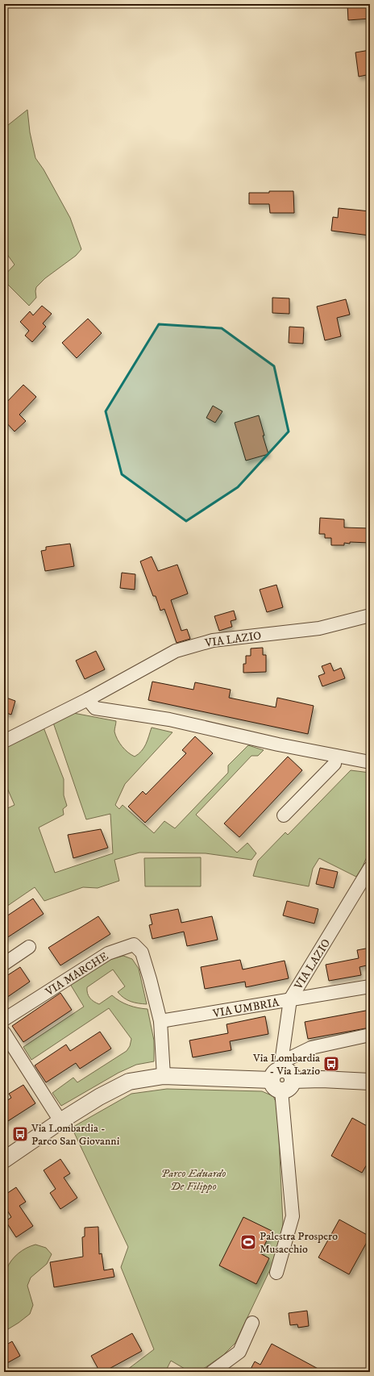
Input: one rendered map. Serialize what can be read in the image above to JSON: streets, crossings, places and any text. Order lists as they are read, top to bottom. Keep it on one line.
{"streets":{"street":["VIA LAZIO","VIA MARCHE","VIA UMBRIA"]},"crossings":[["VIA LAZIO","VIA UMBRIA"],["VIA MARCHE","VIA UMBRIA"]],"parks":["Parco Eduardo De Filippo"],"places":{"bus stop":["Via Lombardia - Via Lazio","Via Lombardia - Parco San Giovanni"],"sports":["Palestra Prospero Musacchio"]}}
